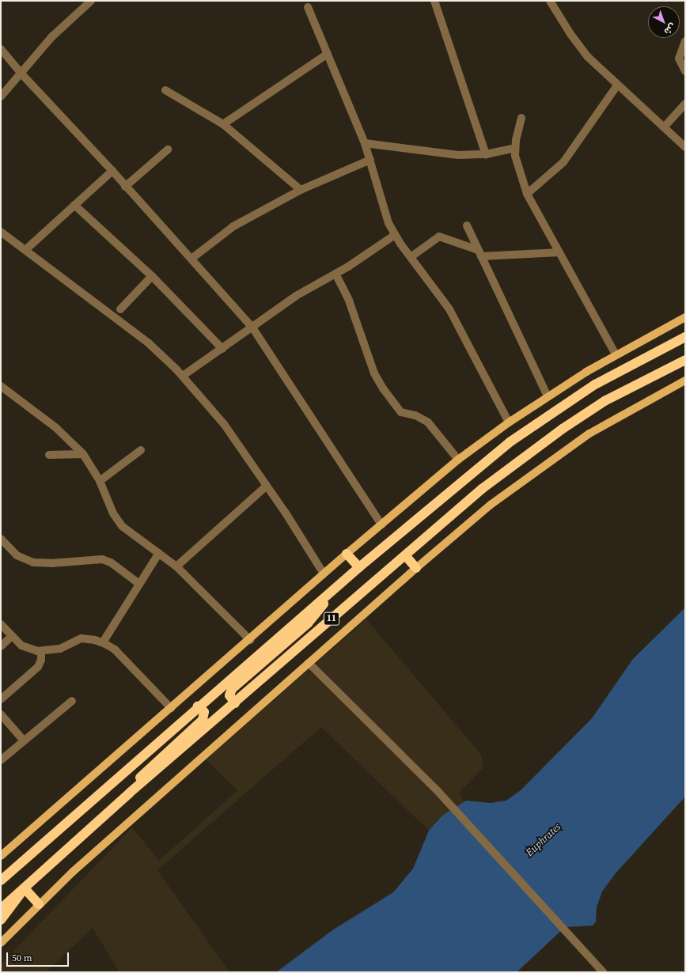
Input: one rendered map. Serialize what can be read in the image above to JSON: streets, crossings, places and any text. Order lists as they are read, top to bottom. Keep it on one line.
{"streets":{"highway":["11"]},"water":["Euphrates"],"scale_bar":"50 m","north":"bottom right"}
